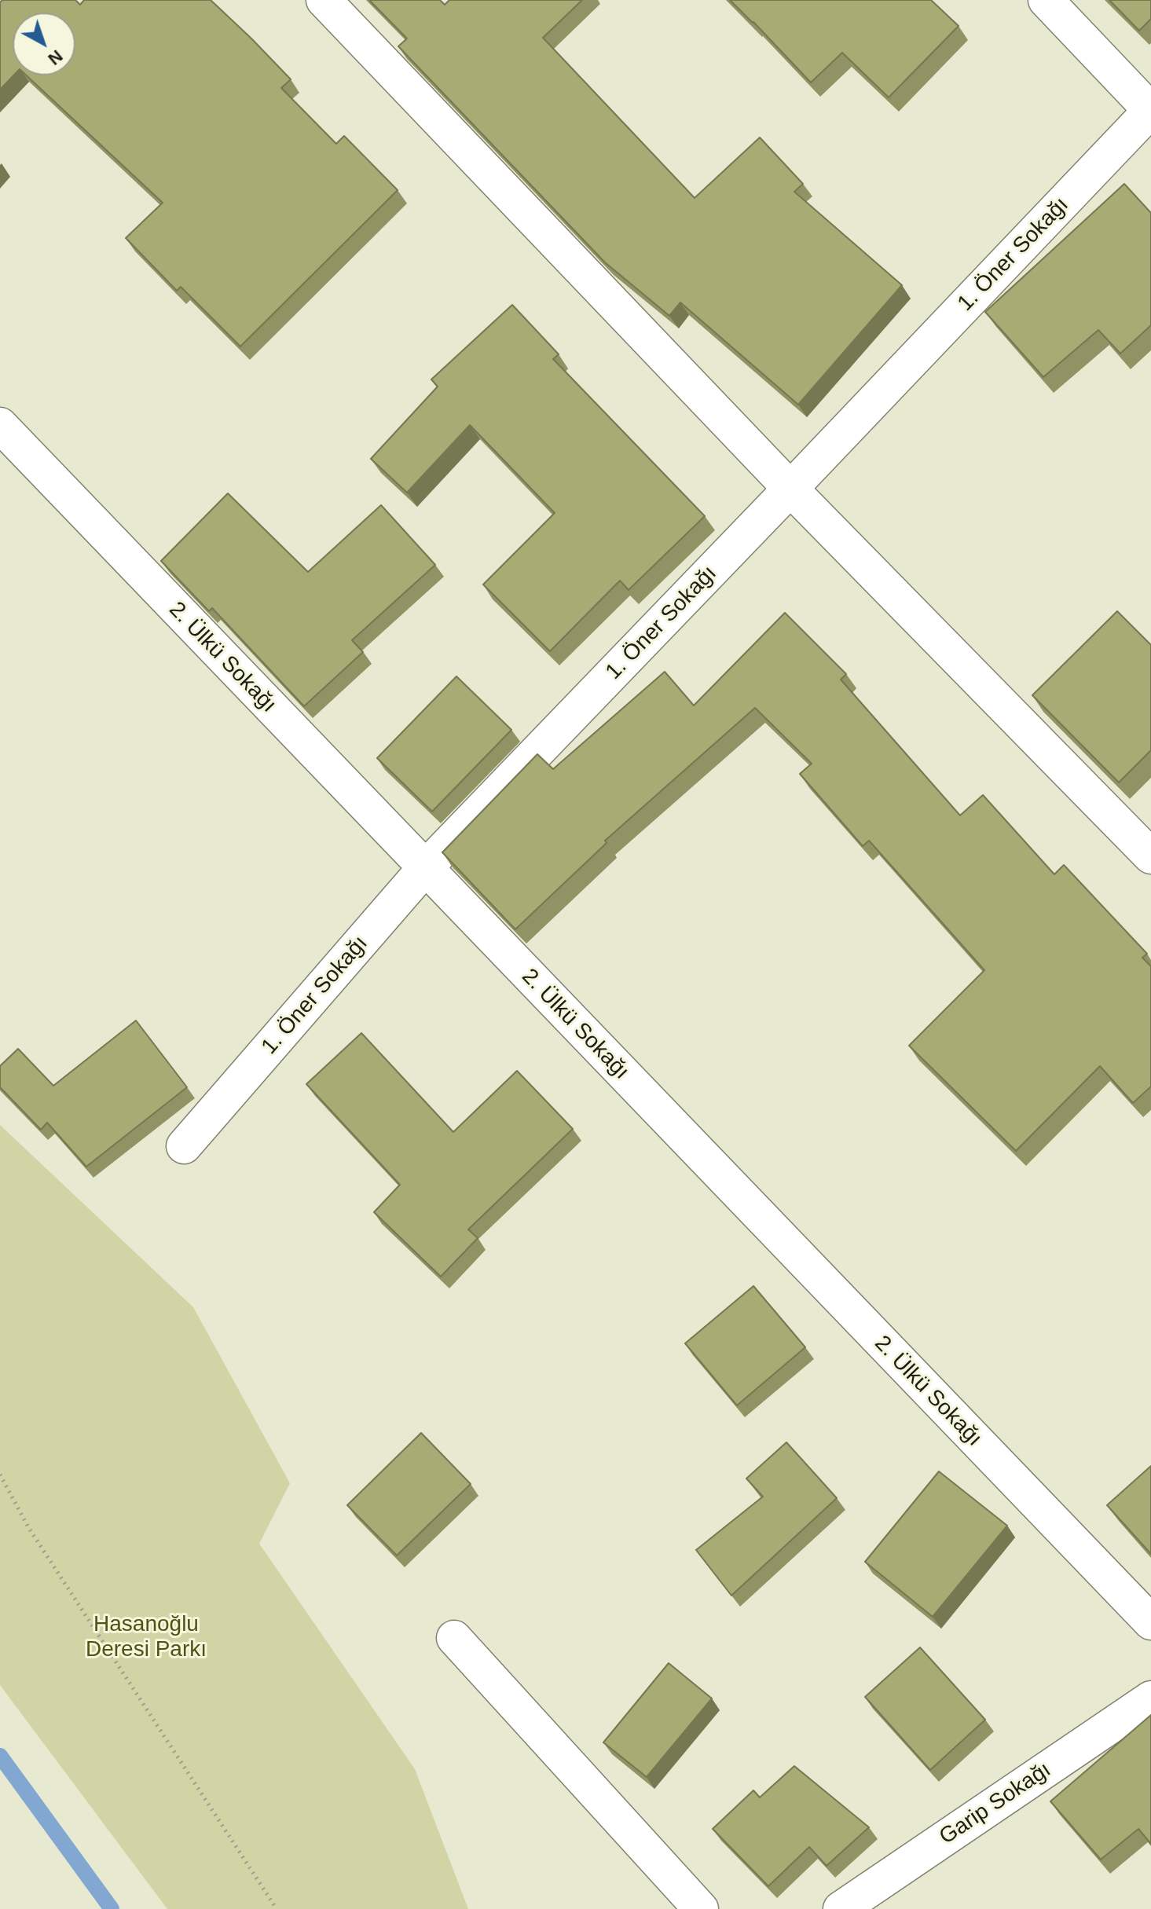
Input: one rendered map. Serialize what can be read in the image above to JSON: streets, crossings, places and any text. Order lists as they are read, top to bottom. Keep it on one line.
{"streets":{"street":["1. Öner Sokağı","2. Ülkü Sokağı","Garip Sokağı"]},"crossings":[["1. Öner Sokağı","2. Ülkü Sokağı"]],"parks":["Hasanoğlu Deresi Parkı"],"north":"bottom right"}
